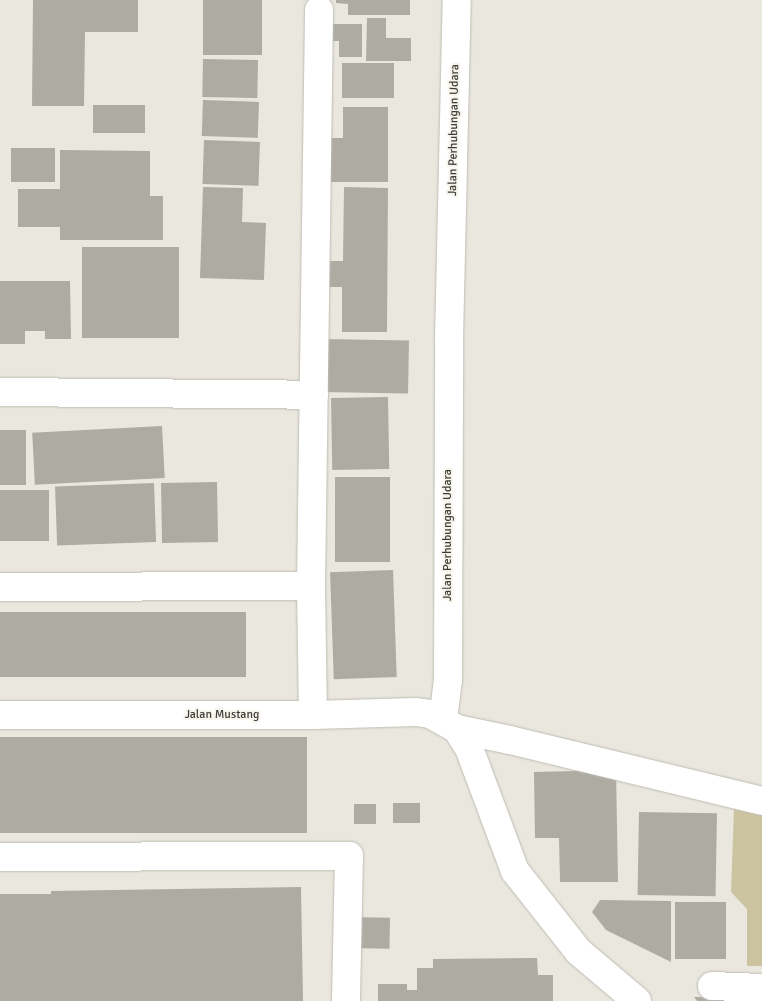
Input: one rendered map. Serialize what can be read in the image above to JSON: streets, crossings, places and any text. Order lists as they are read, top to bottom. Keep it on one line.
{"streets":{"street":["Jalan Perhubungan Udara","Jalan Mustang"]},"crossings":[["Jalan Perhubungan Udara","Jalan Mustang"]]}
